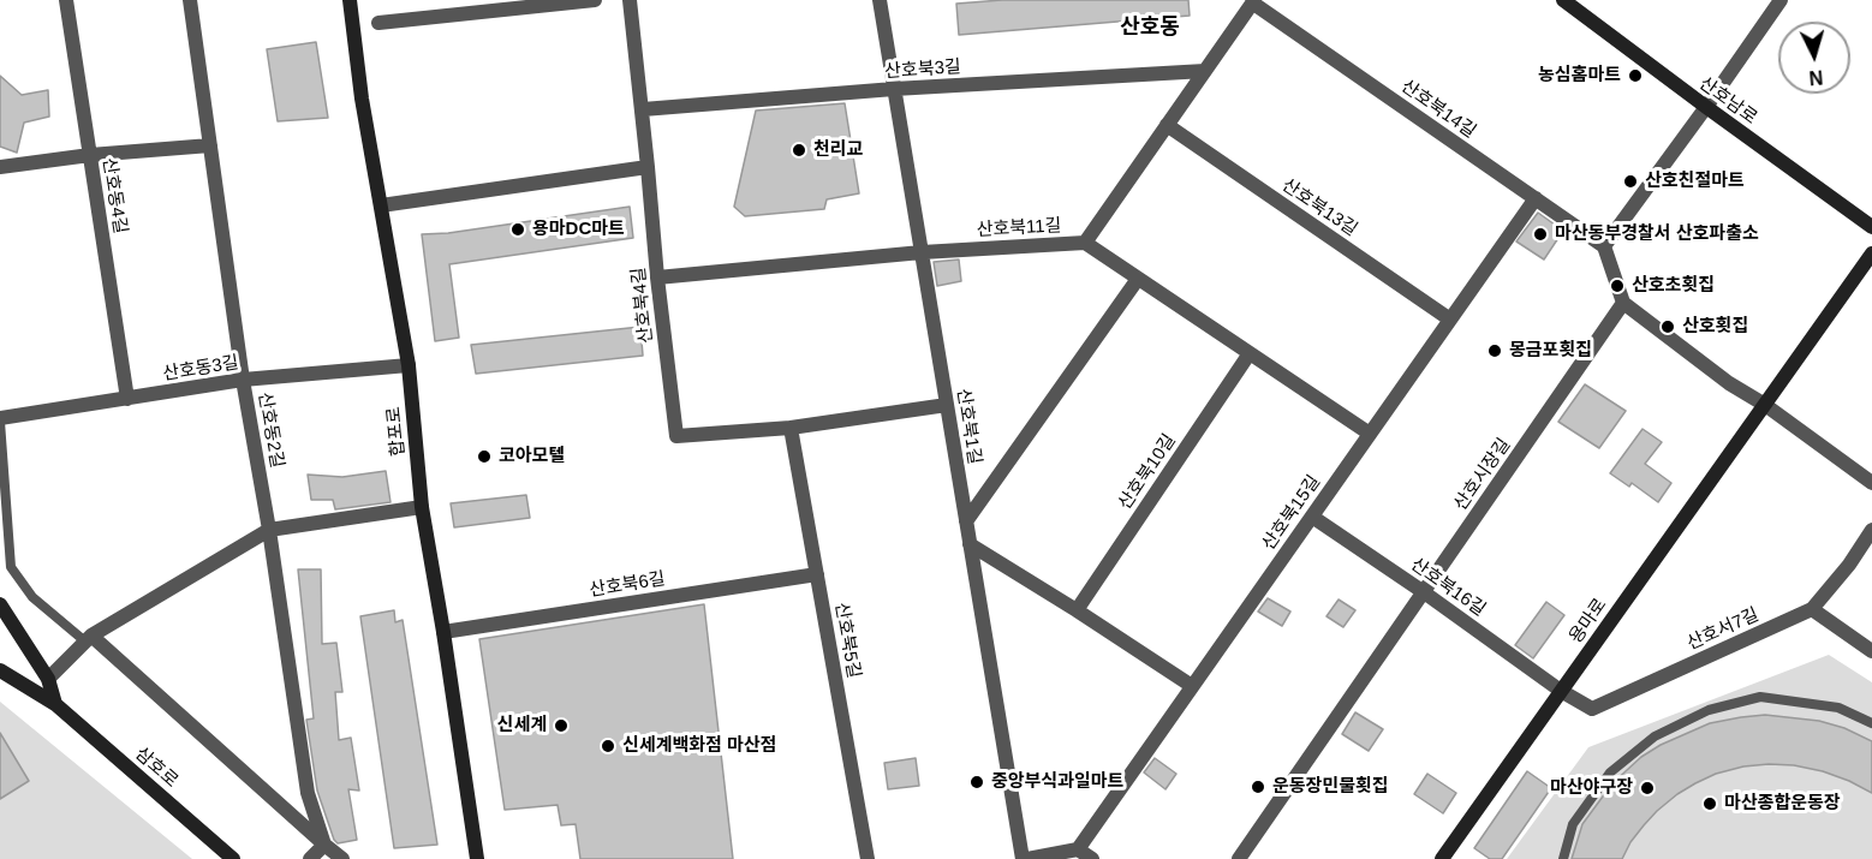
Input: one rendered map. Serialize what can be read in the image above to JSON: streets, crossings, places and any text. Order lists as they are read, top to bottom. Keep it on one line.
{"streets":{"main road":["산호남로","합포로","용마로","삼호로"],"street":["산호북3길","산호북14길","산호동4길","산호북13길","산호북11길","산호북4길","산호동3길","산호북1길","산호동2길","산호북10길","산호시장길","산호북15길","산호북6길","산호북16길","산호서7길","산호북5길"]},"crossings":[["산호북3길","산호북4길"],["산호북3길","산호북1길"],["산호북14길","산호북15길"],["산호동4길","산호동3길"],["산호북13길","산호북15길"],["산호북11길","산호북4길"],["산호북11길","산호북1길"],["산호북11길","산호북10길"],["산호북11길","산호북15길"],["산호북4길","산호북1길"],["산호북4길","산호북5길"],["산호동3길","산호동2길"],["산호동3길","합포로"],["합포로","산호북6길"],["산호시장길","산호북16길"],["산호북15길","산호북16길"],["산호북6길","산호북5길"],["산호북16길","용마로"],["산호북16길","산호서7길"],["용마로","산호서7길"]],"districts":["산호동"],"places":["농심홈마트","천리교","산호친절마트","용마DC마트","마산동부경찰서 산호파출소","산호초횟집","산호횟집","몽금포횟집","코아모텔","신세계","신세계백화점 마산점","중앙부식과일마트","운동장민물횟집","마산야구장","마산종합운동장"],"north":"bottom"}
